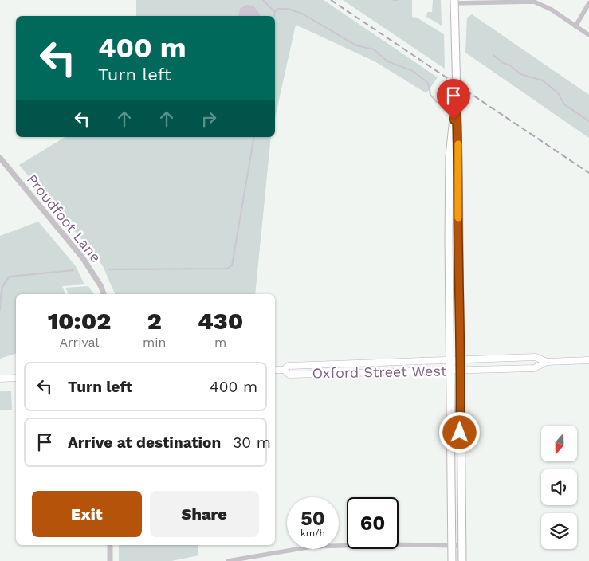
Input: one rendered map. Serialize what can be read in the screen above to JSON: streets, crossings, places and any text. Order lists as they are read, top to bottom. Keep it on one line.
{"streets":{"main road":["Oxford Street West"],"street":["Proudfoot Lane"]},"north":"bottom","page":{"turn":["400 m","Turn left"],"eta":["10:02","Arrival","2","min","430","m"],"list":[{"name":"Turn left","value":"400 m"},{"name":"Arrive at destination","value":"30 m"}],"buttons":["Exit","Share"],"speed":"50 km/h","limit":"60"}}
